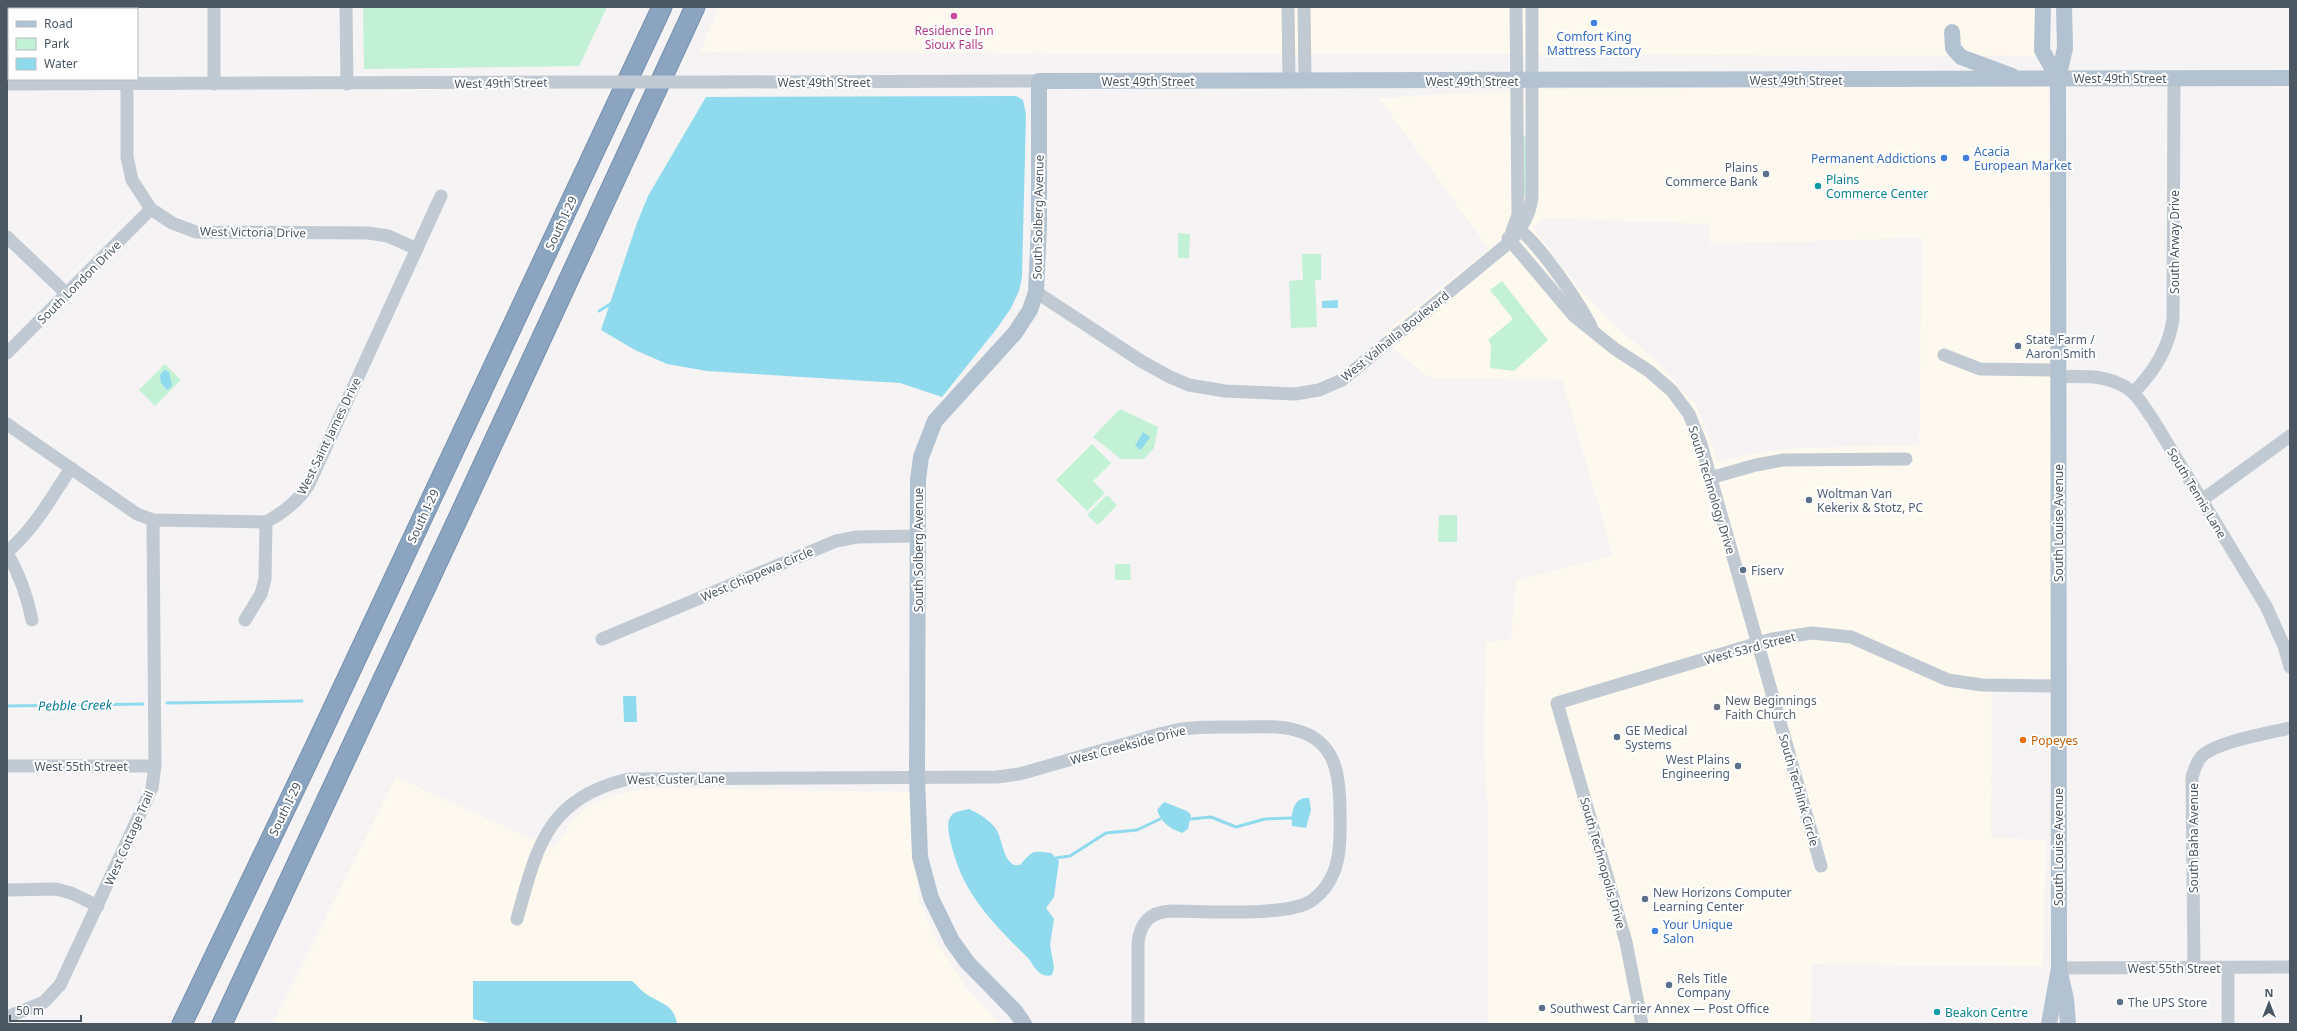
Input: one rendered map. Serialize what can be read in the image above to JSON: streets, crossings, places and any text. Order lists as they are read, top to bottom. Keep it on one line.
{"streets":{"highway":["South I-29"],"main road":["West 49th Street","South Solberg Avenue","South Louise Avenue"],"street":["West Victoria Drive","South Arway Drive","South London Drive","West Valhalla Boulevard","West Saint James Drive","South Technology Drive","South Tennis Lane","West Chippewa Circle","West 53rd Street","West Creekside Drive","West 55th Street","West Custer Lane","South Techlink Circle","West Cottage Trail","South Baha Avenue","South Technopolis Drive"]},"crossings":[["West 49th Street","South Solberg Avenue"],["West 49th Street","West Victoria Drive"],["West 49th Street","South Arway Drive"],["West 49th Street","West Valhalla Boulevard"],["West 49th Street","South Louise Avenue"],["South Solberg Avenue","West Valhalla Boulevard"],["South Solberg Avenue","West Chippewa Circle"],["South Solberg Avenue","West Creekside Drive"],["South Solberg Avenue","West Custer Lane"],["West Victoria Drive","South London Drive"],["West Victoria Drive","West Saint James Drive"],["South Arway Drive","South Tennis Lane"],["West Valhalla Boulevard","South Technology Drive"],["South Technology Drive","West 53rd Street"],["South Technology Drive","South Techlink Circle"],["South Tennis Lane","South Louise Avenue"],["South Louise Avenue","West 53rd Street"],["South Louise Avenue","West 55th Street"],["West 53rd Street","South Techlink Circle"],["West 53rd Street","South Technopolis Drive"],["West Creekside Drive","West Custer Lane"],["West 55th Street","West Cottage Trail"],["West 55th Street","South Baha Avenue"]],"water":["Pebble Creek"],"places":["Residence Inn Sioux Falls","Comfort King Mattress Factory","Permanent Addictions","Acacia European Market","Plains Commerce Bank","Plains Commerce Center","State Farm / Aaron Smith","Woltman Van Kekerix & Stotz, PC","Fiserv","New Beginnings Faith Church","GE Medical Systems","Popeyes","West Plains Engineering","New Horizons Computer Learning Center","Your Unique Salon","Rels Title Company","The UPS Store","Southwest Carrier Annex — Post Office","Beakon Centre"],"legend":["Road","Park","Water"],"scale_bar":"50 m","north":"top"}
